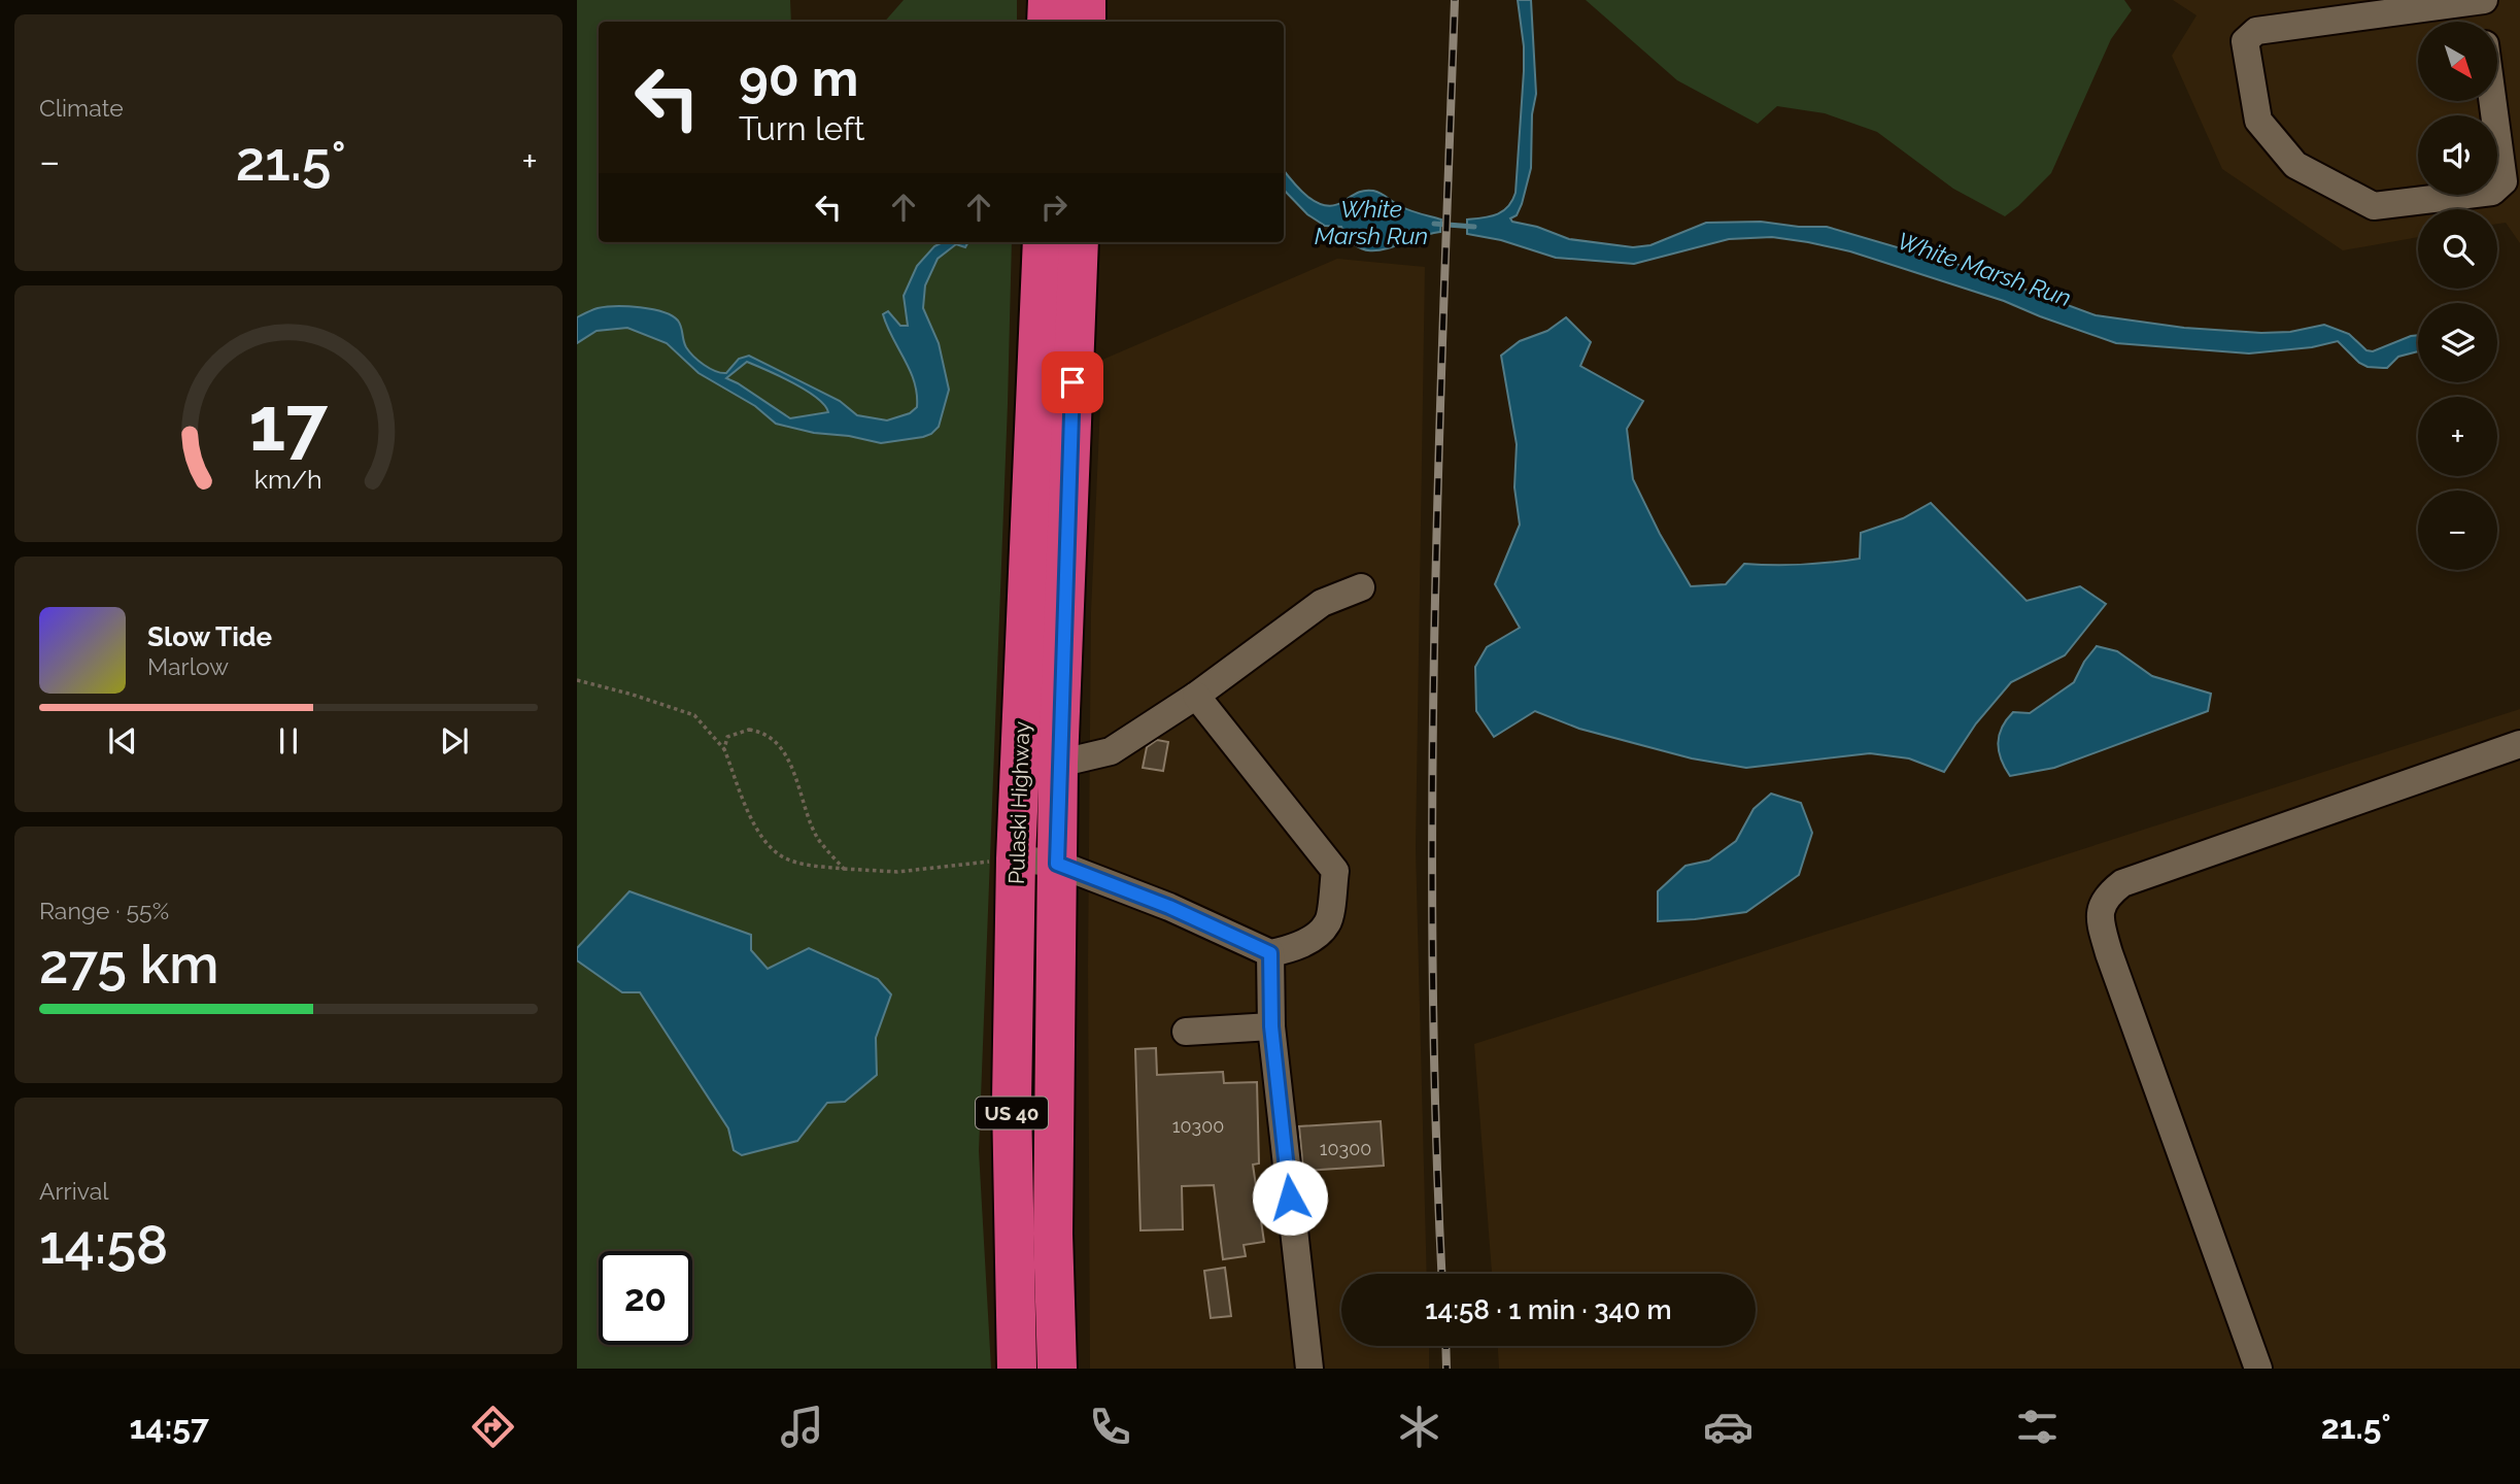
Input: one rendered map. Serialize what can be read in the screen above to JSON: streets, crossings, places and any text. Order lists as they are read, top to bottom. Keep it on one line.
{"streets":{"highway":["Pulaski Highway","US 40"]},"water":["White Marsh Run"],"house_numbers":["10300","10300"],"north":"bottom right","page":{"tile":["Climate",["Range · 55%","275 km"],["Arrival","14:58"]],"map_buttons":["+","−"],"turn":["90 m","Turn left"],"heat":["−","21.5°","+"],"song":["Slow Tide","Marlow"],"limit":"20","trip":"14:58 · 1 min · 340 m","tabs":["14:57","21.5°"],"gauge":["17","km/h"]}}
